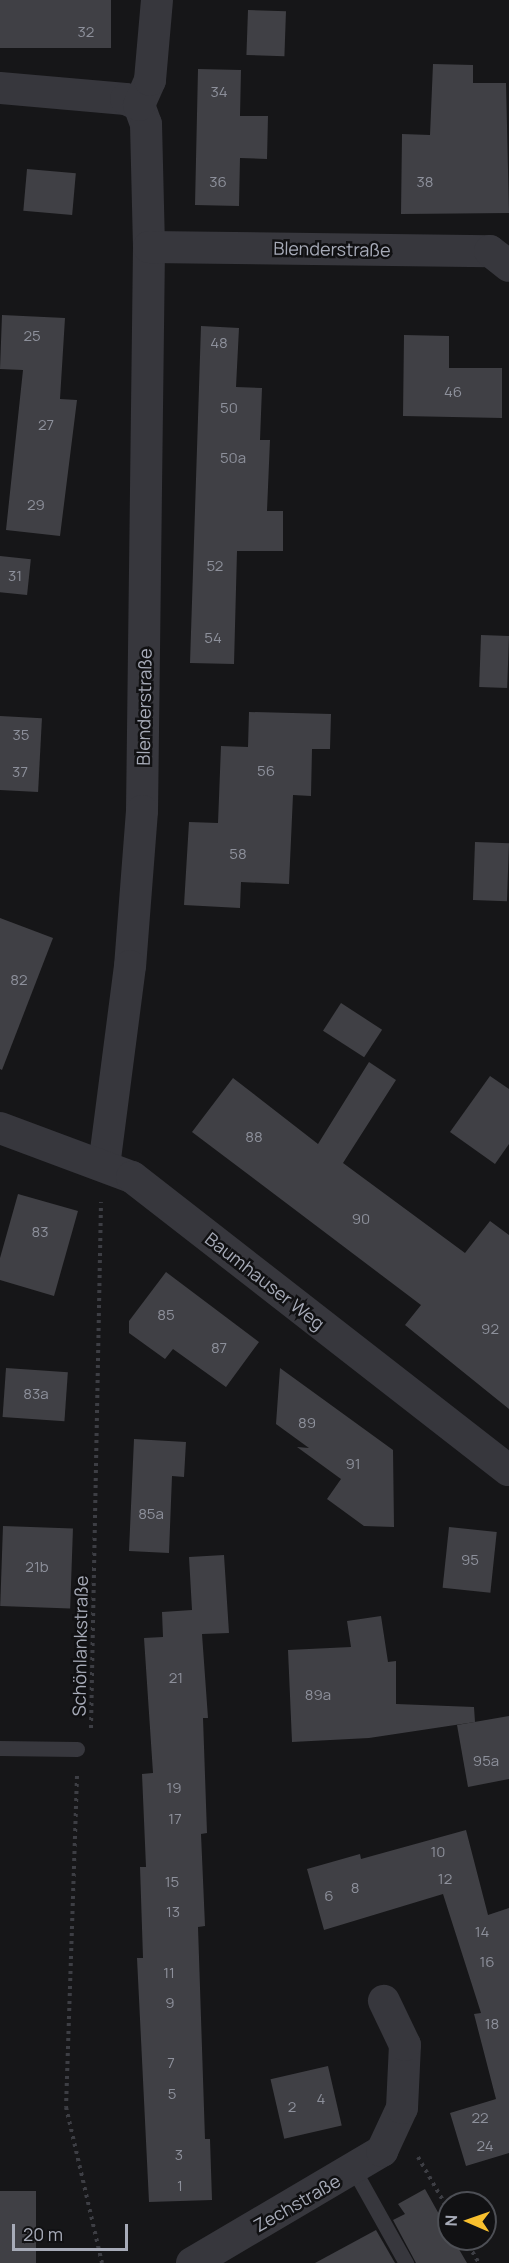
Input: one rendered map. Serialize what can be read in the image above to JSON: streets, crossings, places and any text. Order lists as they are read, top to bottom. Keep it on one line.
{"streets":{"street":["Blenderstraße","Baumhauser Weg","Zechstraße"],"path":["Schönlankstraße"]},"crossings":[["Blenderstraße","Baumhauser Weg"],["Blenderstraße","Schönlankstraße"],["Baumhauser Weg","Schönlankstraße"]],"house_numbers":["32","34","36","38","25","48","46","50","27","50a","29","52","31","54","35","56","37","58","82","88","90","83","85","92","87","83a","89","91","85a","95","21b","21","89a","95a","19","17","10","12","15","8","6","13","14","16","11","9","18","7","5","4","2","22","24","3","1"],"scale_bar":"20 m","north":"left"}
